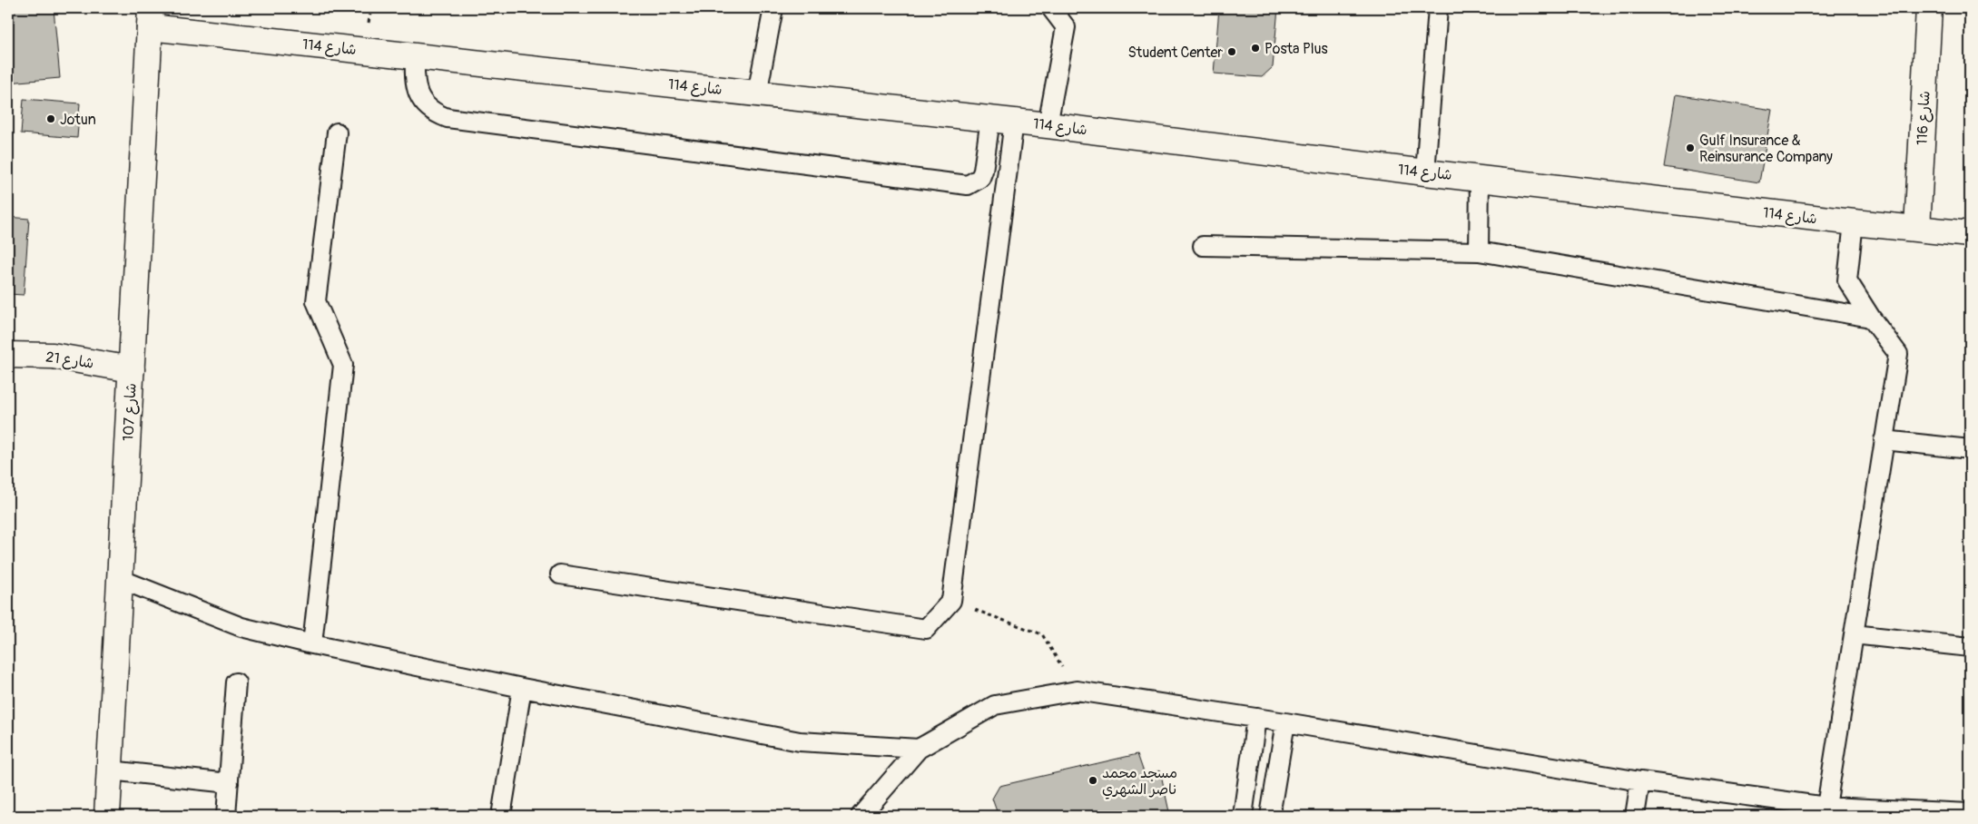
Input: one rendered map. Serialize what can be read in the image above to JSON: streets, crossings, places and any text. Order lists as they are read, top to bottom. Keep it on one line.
{"streets":{"street":["شارع 114","شارع 116","شارع 21","شارع 107"]},"crossings":[["شارع 114","شارع 116"],["شارع 114","شارع 107"],["شارع 21","شارع 107"]],"places":["Posta Plus","Student Center","Jotun","Gulf Insurance & Reinsurance Company","مسجد محمد ناصر الشهري"]}
